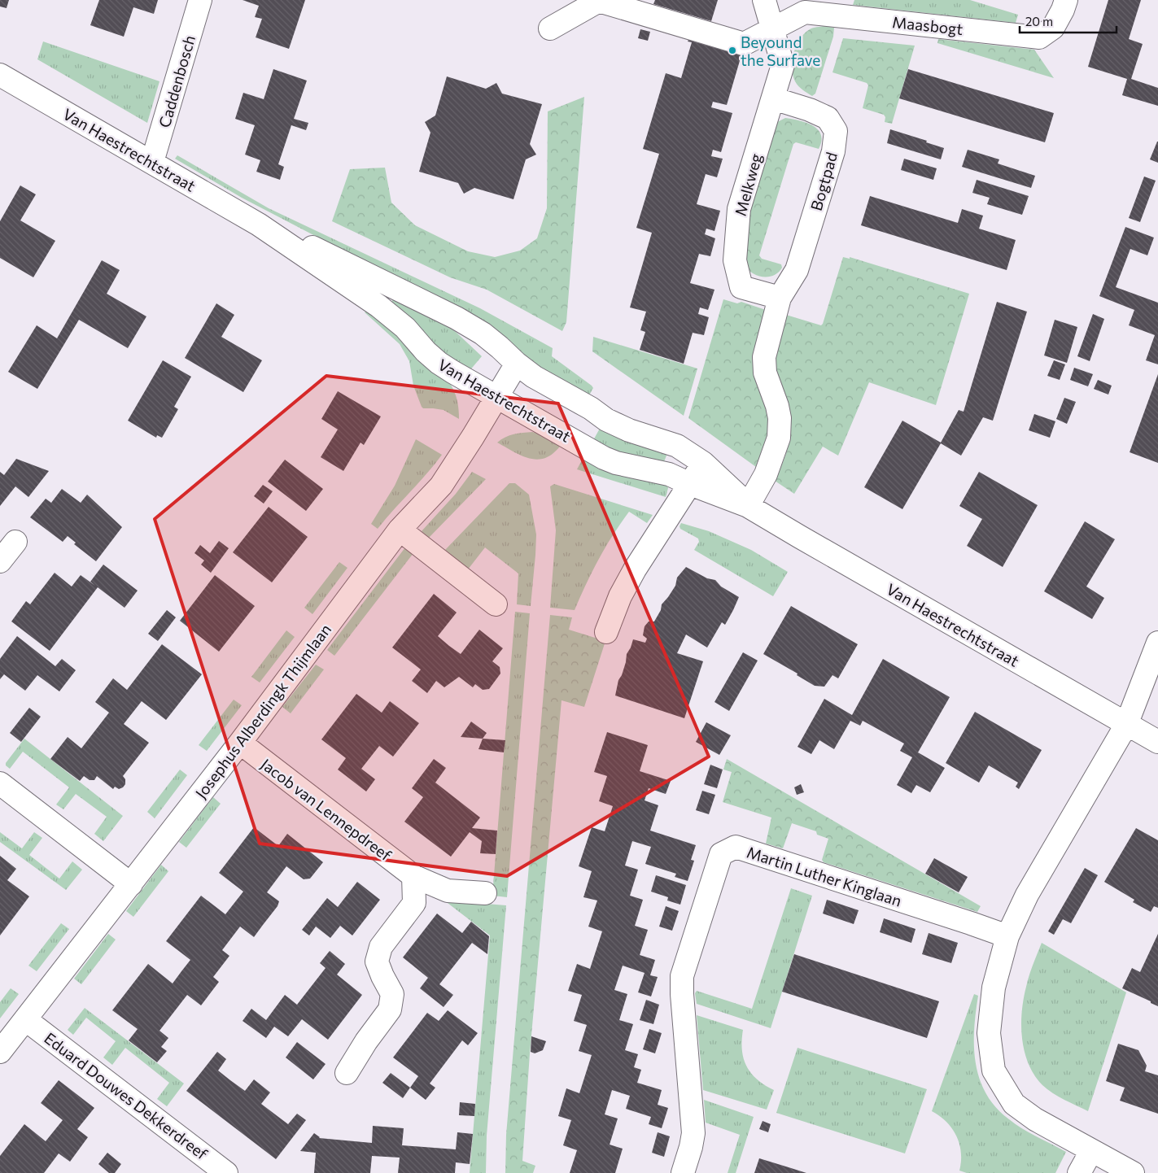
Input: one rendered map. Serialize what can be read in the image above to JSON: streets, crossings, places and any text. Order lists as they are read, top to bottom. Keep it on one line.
{"streets":{"street":["Maasbogt","Caddenbosch","Van Haestrechtstraat","Bogtpad","Melkweg","Josephus Alberdingk Thijmlaan","Jacob van Lennepdreef","Martin Luther Kinglaan","Eduard Douwes Dekkerdreef"]},"crossings":[["Maasbogt","Melkweg"],["Caddenbosch","Van Haestrechtstraat"],["Van Haestrechtstraat","Josephus Alberdingk Thijmlaan"],["Bogtpad","Melkweg"],["Josephus Alberdingk Thijmlaan","Jacob van Lennepdreef"],["Josephus Alberdingk Thijmlaan","Eduard Douwes Dekkerdreef"]],"places":["Beyound the Surfave"],"scale_bar":"20 m"}
